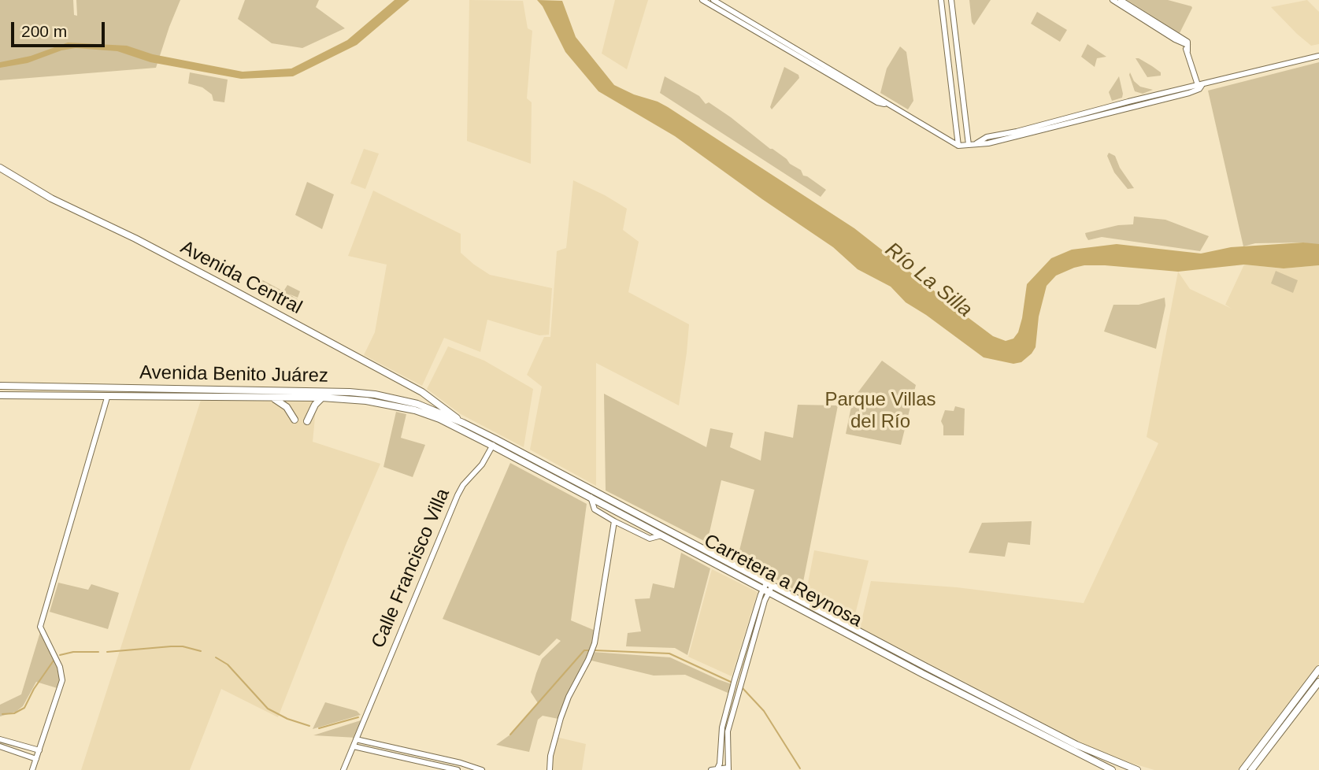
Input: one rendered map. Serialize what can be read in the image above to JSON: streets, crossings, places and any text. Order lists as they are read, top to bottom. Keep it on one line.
{"streets":{"main road":["Avenida Central","Avenida Benito Juárez","Carretera a Reynosa"],"street":["Calle Francisco Villa"]},"crossings":[["Avenida Central","Avenida Benito Juárez"],["Avenida Central","Carretera a Reynosa"],["Avenida Benito Juárez","Carretera a Reynosa"],["Calle Francisco Villa","Carretera a Reynosa"]],"water":["Río La Silla"],"parks":["Parque Villas del Río"],"scale_bar":"200 m"}
